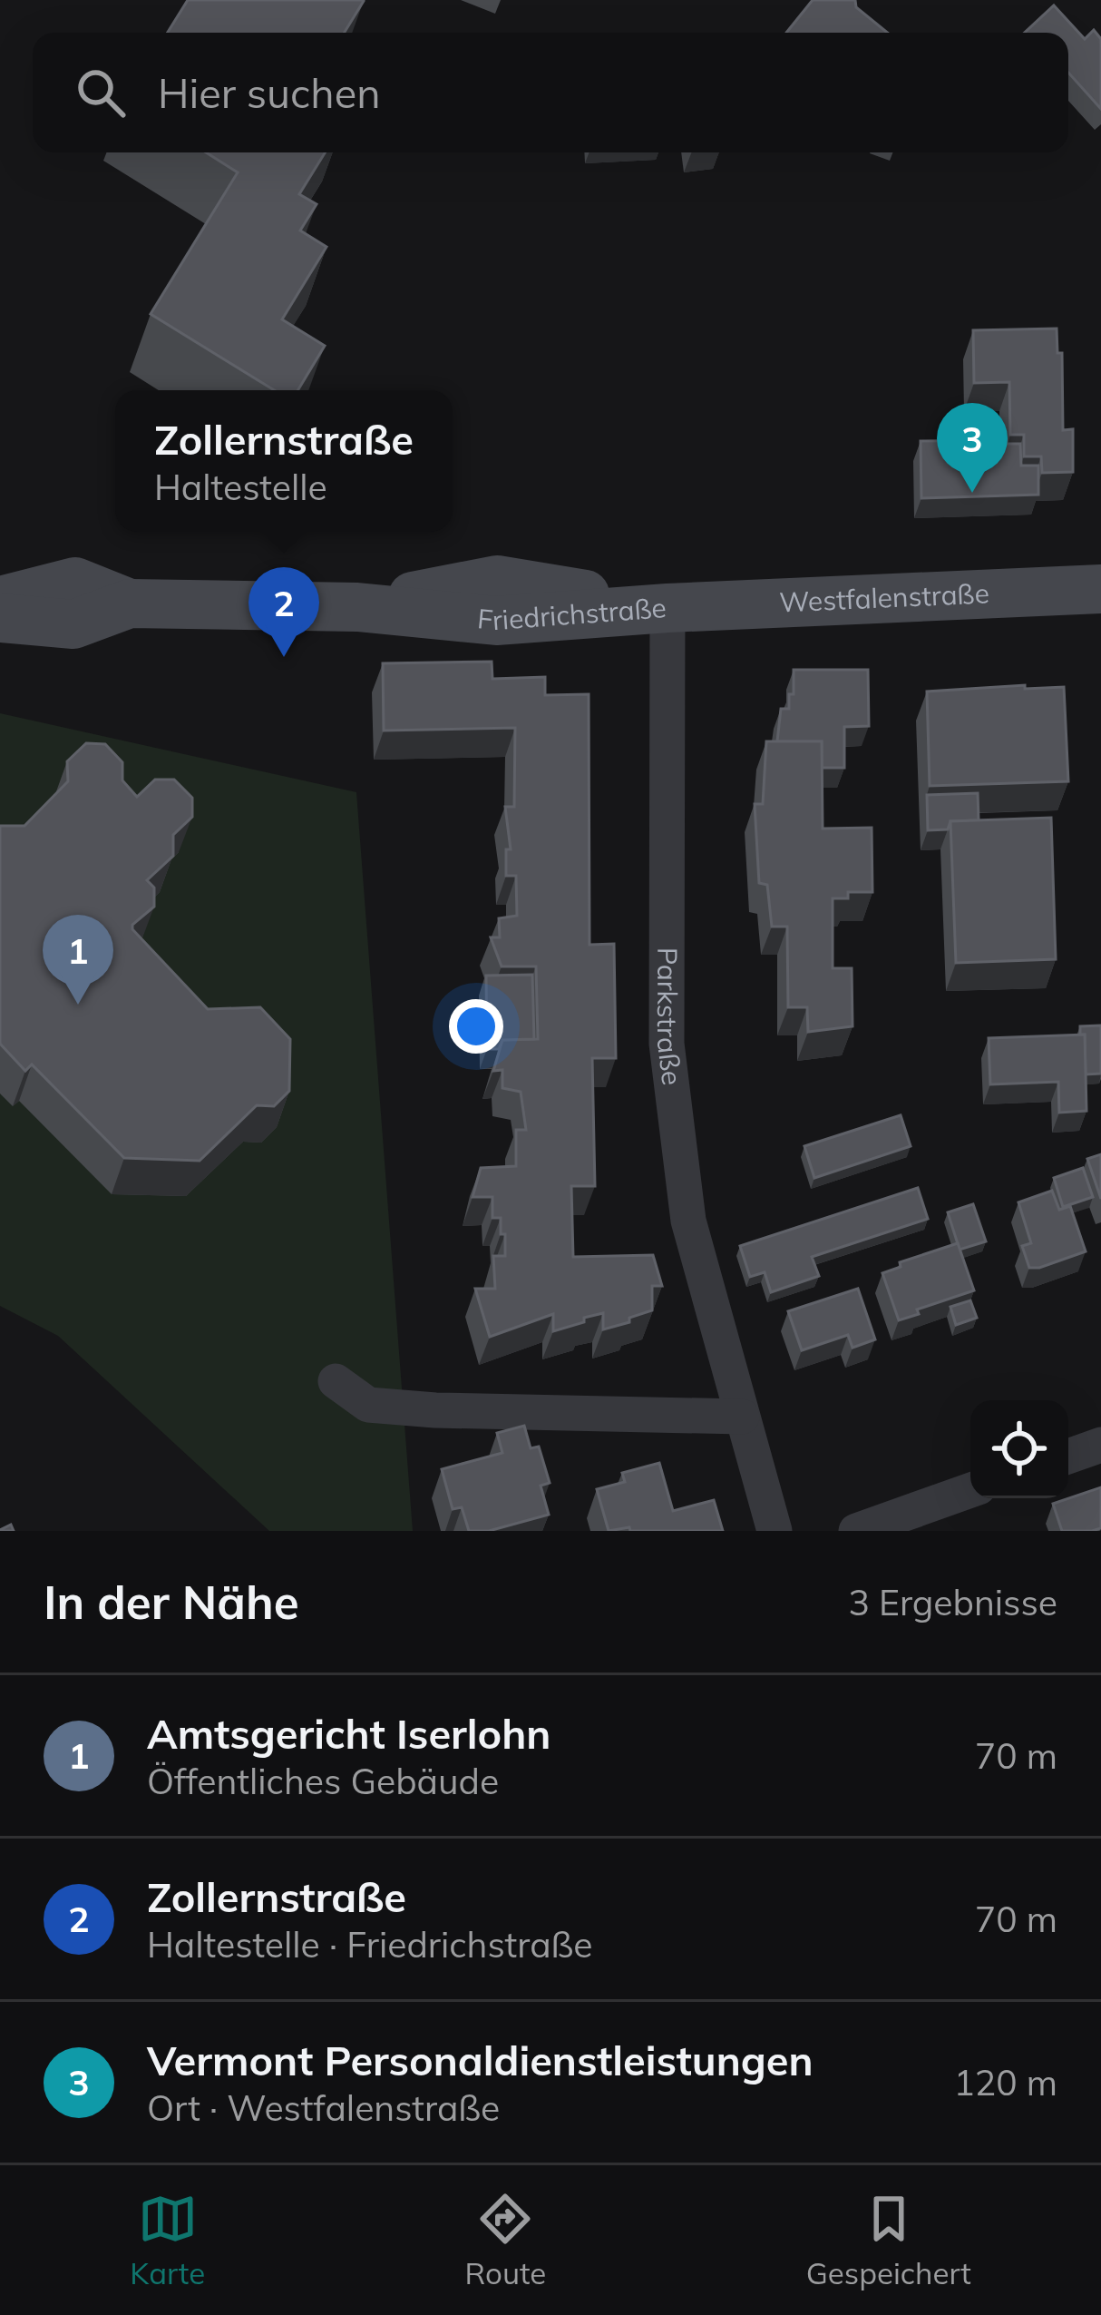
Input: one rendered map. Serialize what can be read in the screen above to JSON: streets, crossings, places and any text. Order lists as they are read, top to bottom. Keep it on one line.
{"streets":{"main road":["Westfalenstraße","Friedrichstraße"],"street":["Parkstraße"]},"crossings":[["Westfalenstraße","Friedrichstraße"],["Westfalenstraße","Parkstraße"],["Friedrichstraße","Parkstraße"]],"page":{"search":"Hier suchen","popup":["Zollernstraße","Haltestelle"],"pins":["3","2","1"],"heading":["In der Nähe","3 Ergebnisse"],"list":[{"mark":"1","name":"Amtsgericht Iserlohn","note":"Öffentliches Gebäude","value":"70 m"},{"mark":"2","name":"Zollernstraße","note":"Haltestelle · Friedrichstraße","value":"70 m"},{"mark":"3","name":"Vermont Personaldienstleistungen","note":"Ort · Westfalenstraße","value":"120 m"}],"nav":["Karte","Route","Gespeichert"]}}
